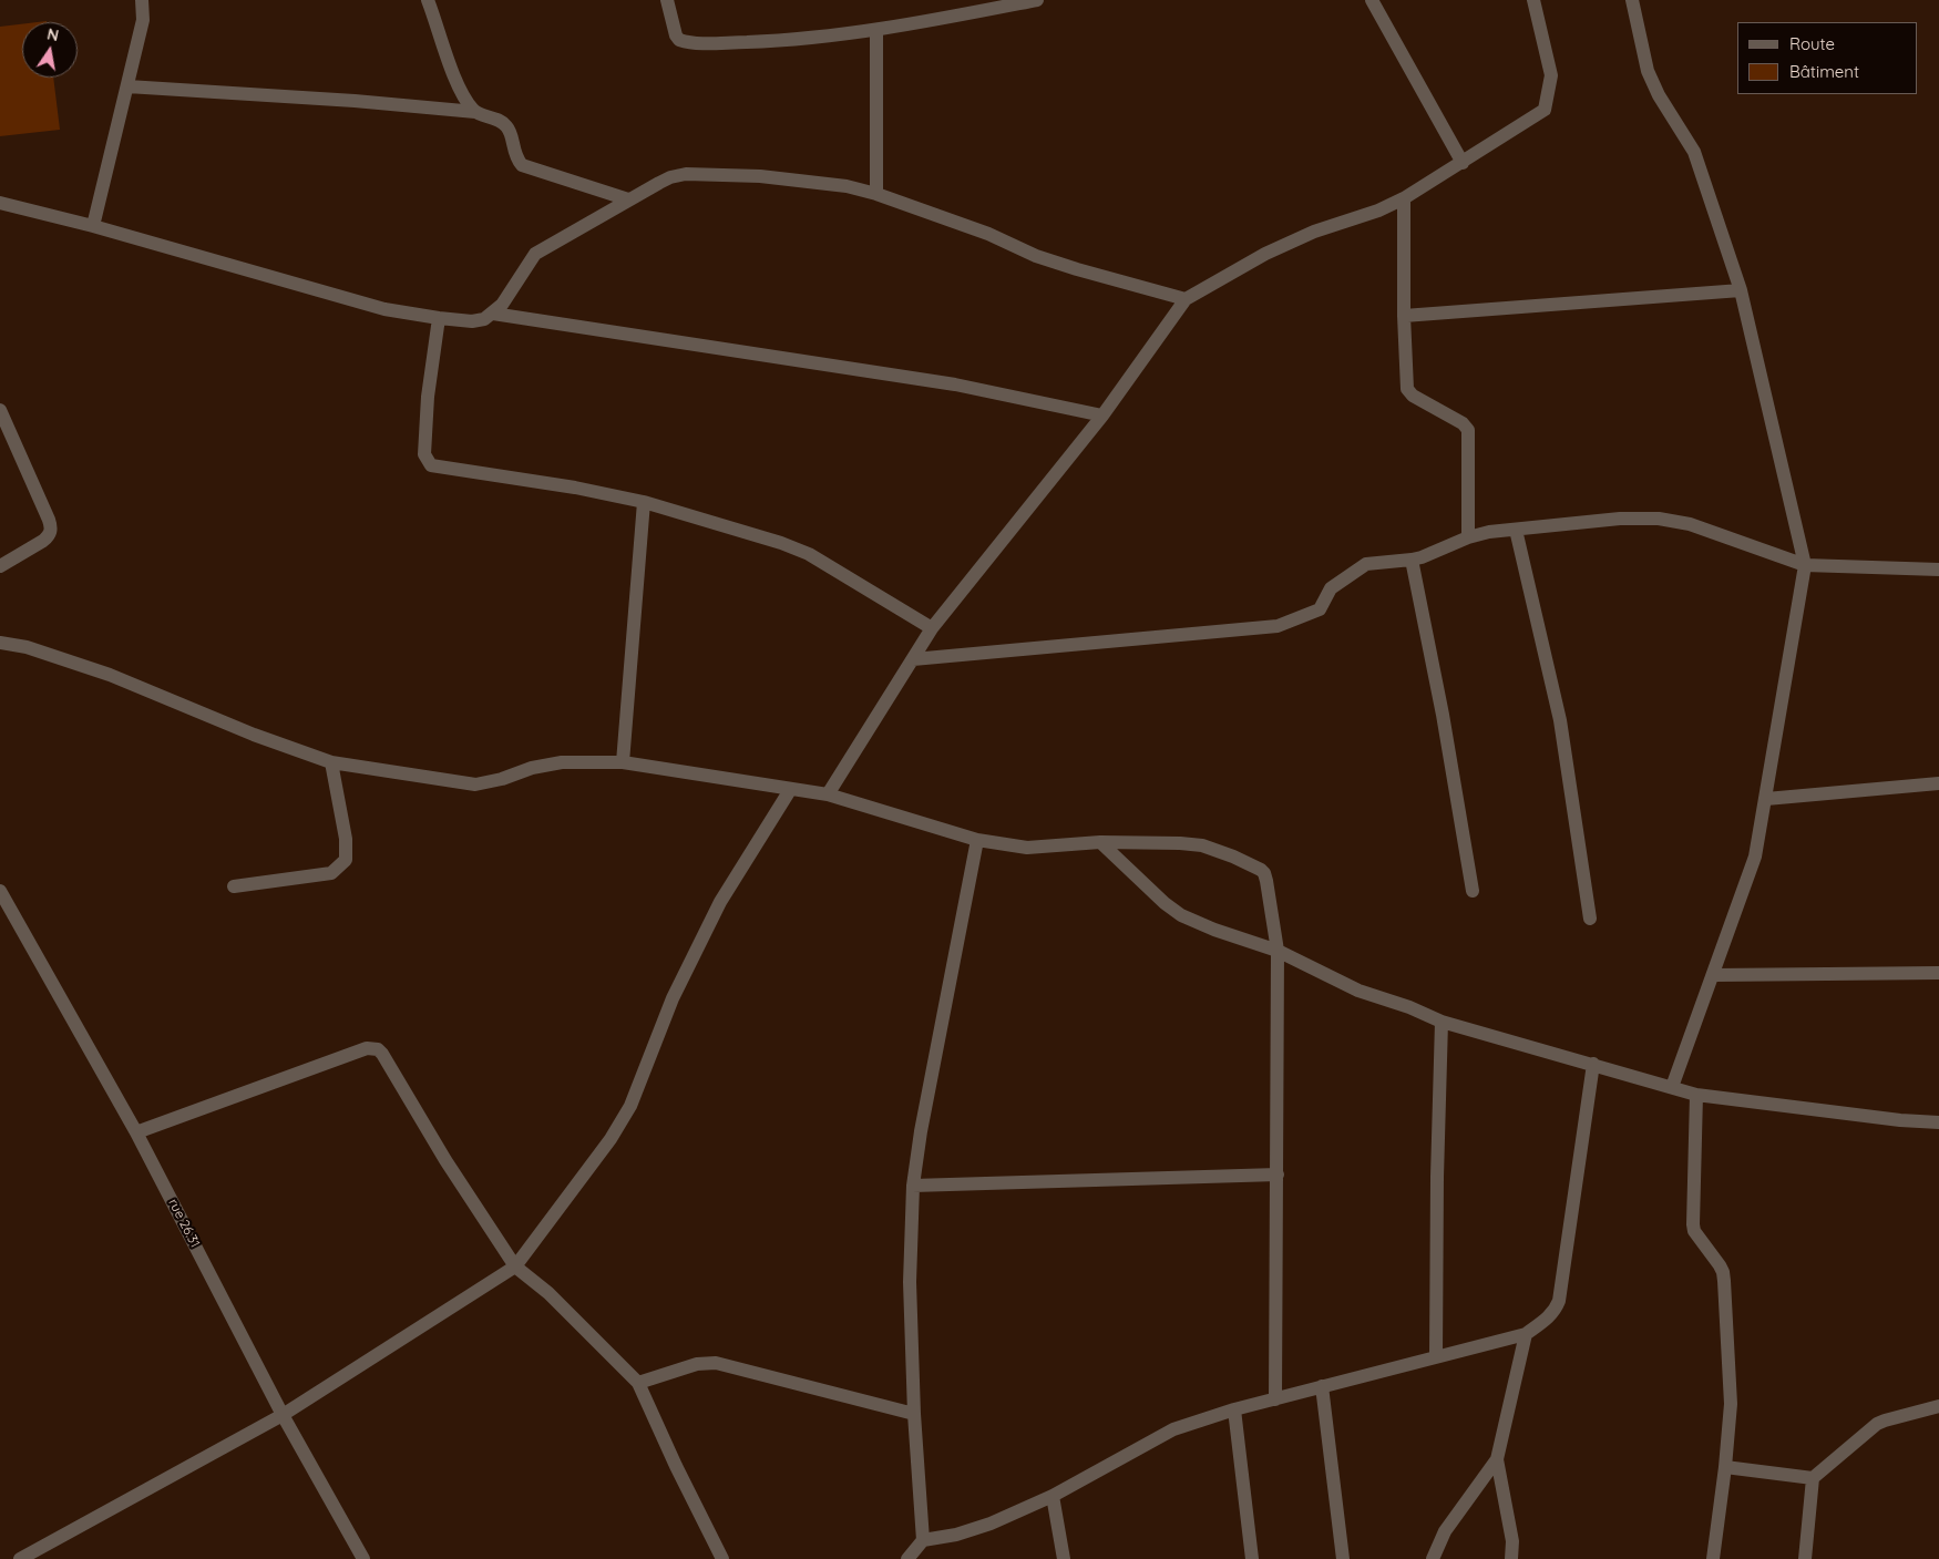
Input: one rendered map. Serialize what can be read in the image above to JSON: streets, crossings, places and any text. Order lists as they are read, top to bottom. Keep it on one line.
{"streets":{"street":["rue 26.31"]},"legend":["Route","Bâtiment"],"north":"top"}
